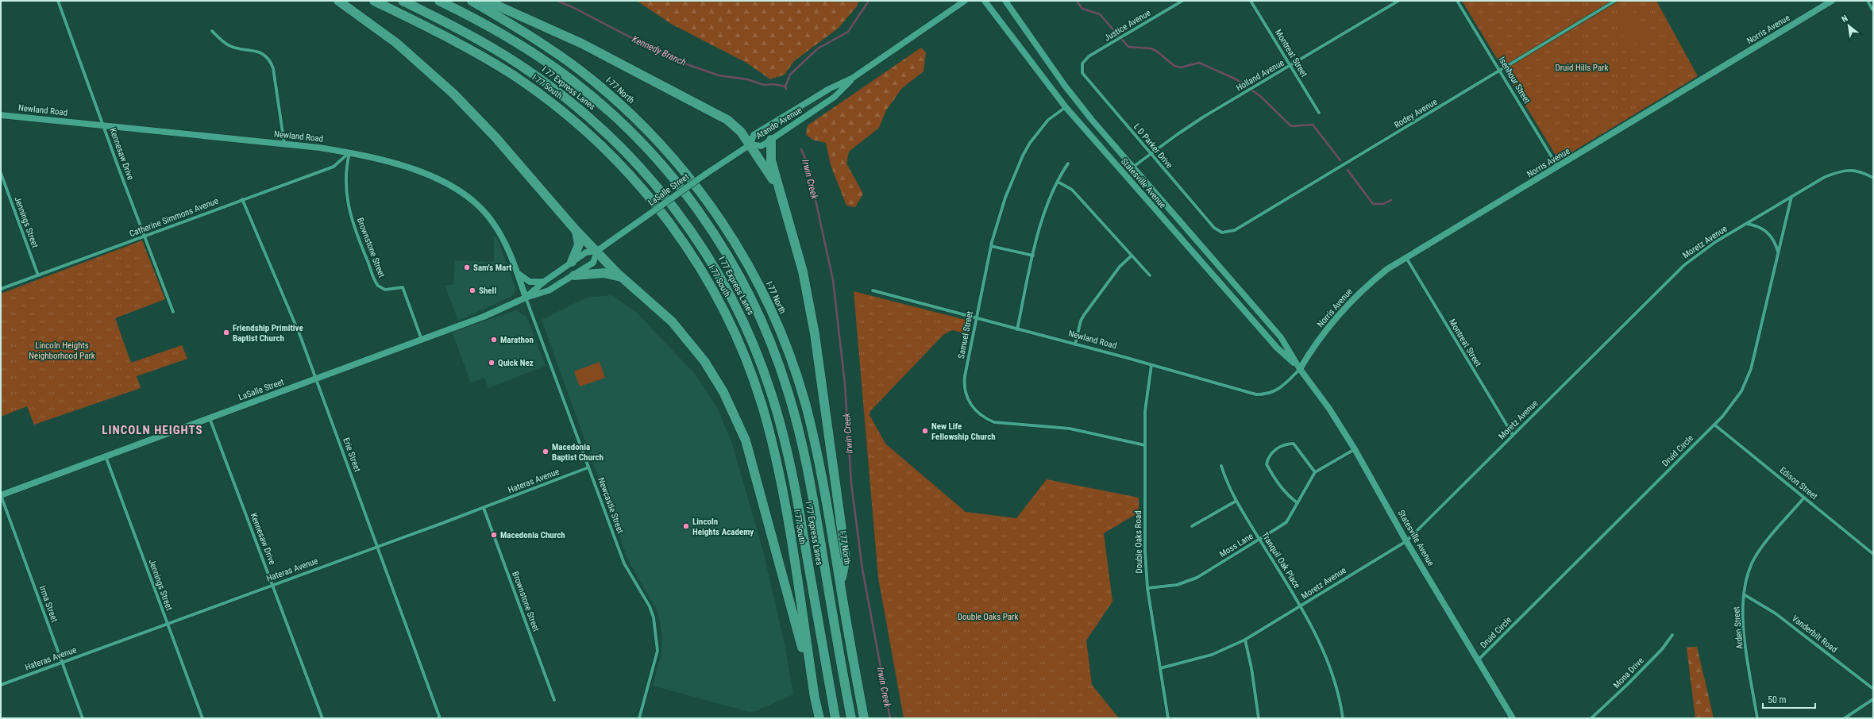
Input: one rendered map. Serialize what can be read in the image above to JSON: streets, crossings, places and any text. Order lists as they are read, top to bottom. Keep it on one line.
{"streets":{"highway":["I-77 South","I 77 Express Lanes","I-77 North"],"street":["Justice Avenue","Norris Avenue","Montreat Street","Holland Avenue","Isenhour Street","Newland Road","Rodey Avenue","Atando Avenue","L D Parker Drive","Kennesaw Drive","Statesville Avenue","LaSalle Street","Catherine Simmons Avenue","Jennings Street","Moretz Avenue","Brownstone Street","Samuel Street","Druid Circle","Erie Street","Hateras Avenue","Edison Street","Newcastle Street","Double Oaks Road","Moss Lane","Tranquil Oak Place","Irma Street","Arden Street","Vanderbilt Road","Mona Drive"]},"crossings":[["Justice Avenue","L D Parker Drive"],["Norris Avenue","Montreat Street"],["Norris Avenue","Isenhour Street"],["Norris Avenue","Newland Road"],["Norris Avenue","Statesville Avenue"],["Montreat Street","Holland Avenue"],["Montreat Street","Moretz Avenue"],["Holland Avenue","L D Parker Drive"],["Holland Avenue","Statesville Avenue"],["Isenhour Street","Rodey Avenue"],["Newland Road","Kennesaw Drive"],["Newland Road","Statesville Avenue"],["Newland Road","LaSalle Street"],["Newland Road","Catherine Simmons Avenue"],["Newland Road","Brownstone Street"],["Newland Road","Samuel Street"],["Newland Road","Newcastle Street"],["Newland Road","Double Oaks Road"],["Rodey Avenue","L D Parker Drive"],["Atando Avenue","LaSalle Street"],["Kennesaw Drive","LaSalle Street"],["Kennesaw Drive","Catherine Simmons Avenue"],["Kennesaw Drive","Hateras Avenue"],["Statesville Avenue","Moretz Avenue"],["Statesville Avenue","Samuel Street"],["Statesville Avenue","Druid Circle"],["LaSalle Street","Jennings Street"],["LaSalle Street","Brownstone Street"],["LaSalle Street","Erie Street"],["LaSalle Street","Newcastle Street"],["LaSalle Street","Irma Street"],["Catherine Simmons Avenue","Jennings Street"],["Catherine Simmons Avenue","Brownstone Street"],["Catherine Simmons Avenue","Erie Street"],["Jennings Street","Hateras Avenue"],["Moretz Avenue","Druid Circle"],["Moretz Avenue","Double Oaks Road"],["Moretz Avenue","Tranquil Oak Place"],["Brownstone Street","Hateras Avenue"],["Samuel Street","Double Oaks Road"],["Druid Circle","Edison Street"],["Erie Street","Hateras Avenue"],["Hateras Avenue","Newcastle Street"],["Hateras Avenue","Irma Street"],["Edison Street","Arden Street"],["Double Oaks Road","Moss Lane"],["Moss Lane","Tranquil Oak Place"],["Arden Street","Vanderbilt Road"]],"districts":["LINCOLN HEIGHTS"],"water":["Kennedy Branch","Irwin Creek"],"parks":["Druid Hills Park","Lincoln Heights Neighborhood Park","Double Oaks Park"],"places":["Sam's Mart","Shell","Friendship Primitive Baptist Church","Marathon","Quick Nez","New Life Fellowship Church","Macedonia Baptist Church","Lincoln Heights Academy","Macedonia Church"],"scale_bar":"50 m","north":"top left"}
